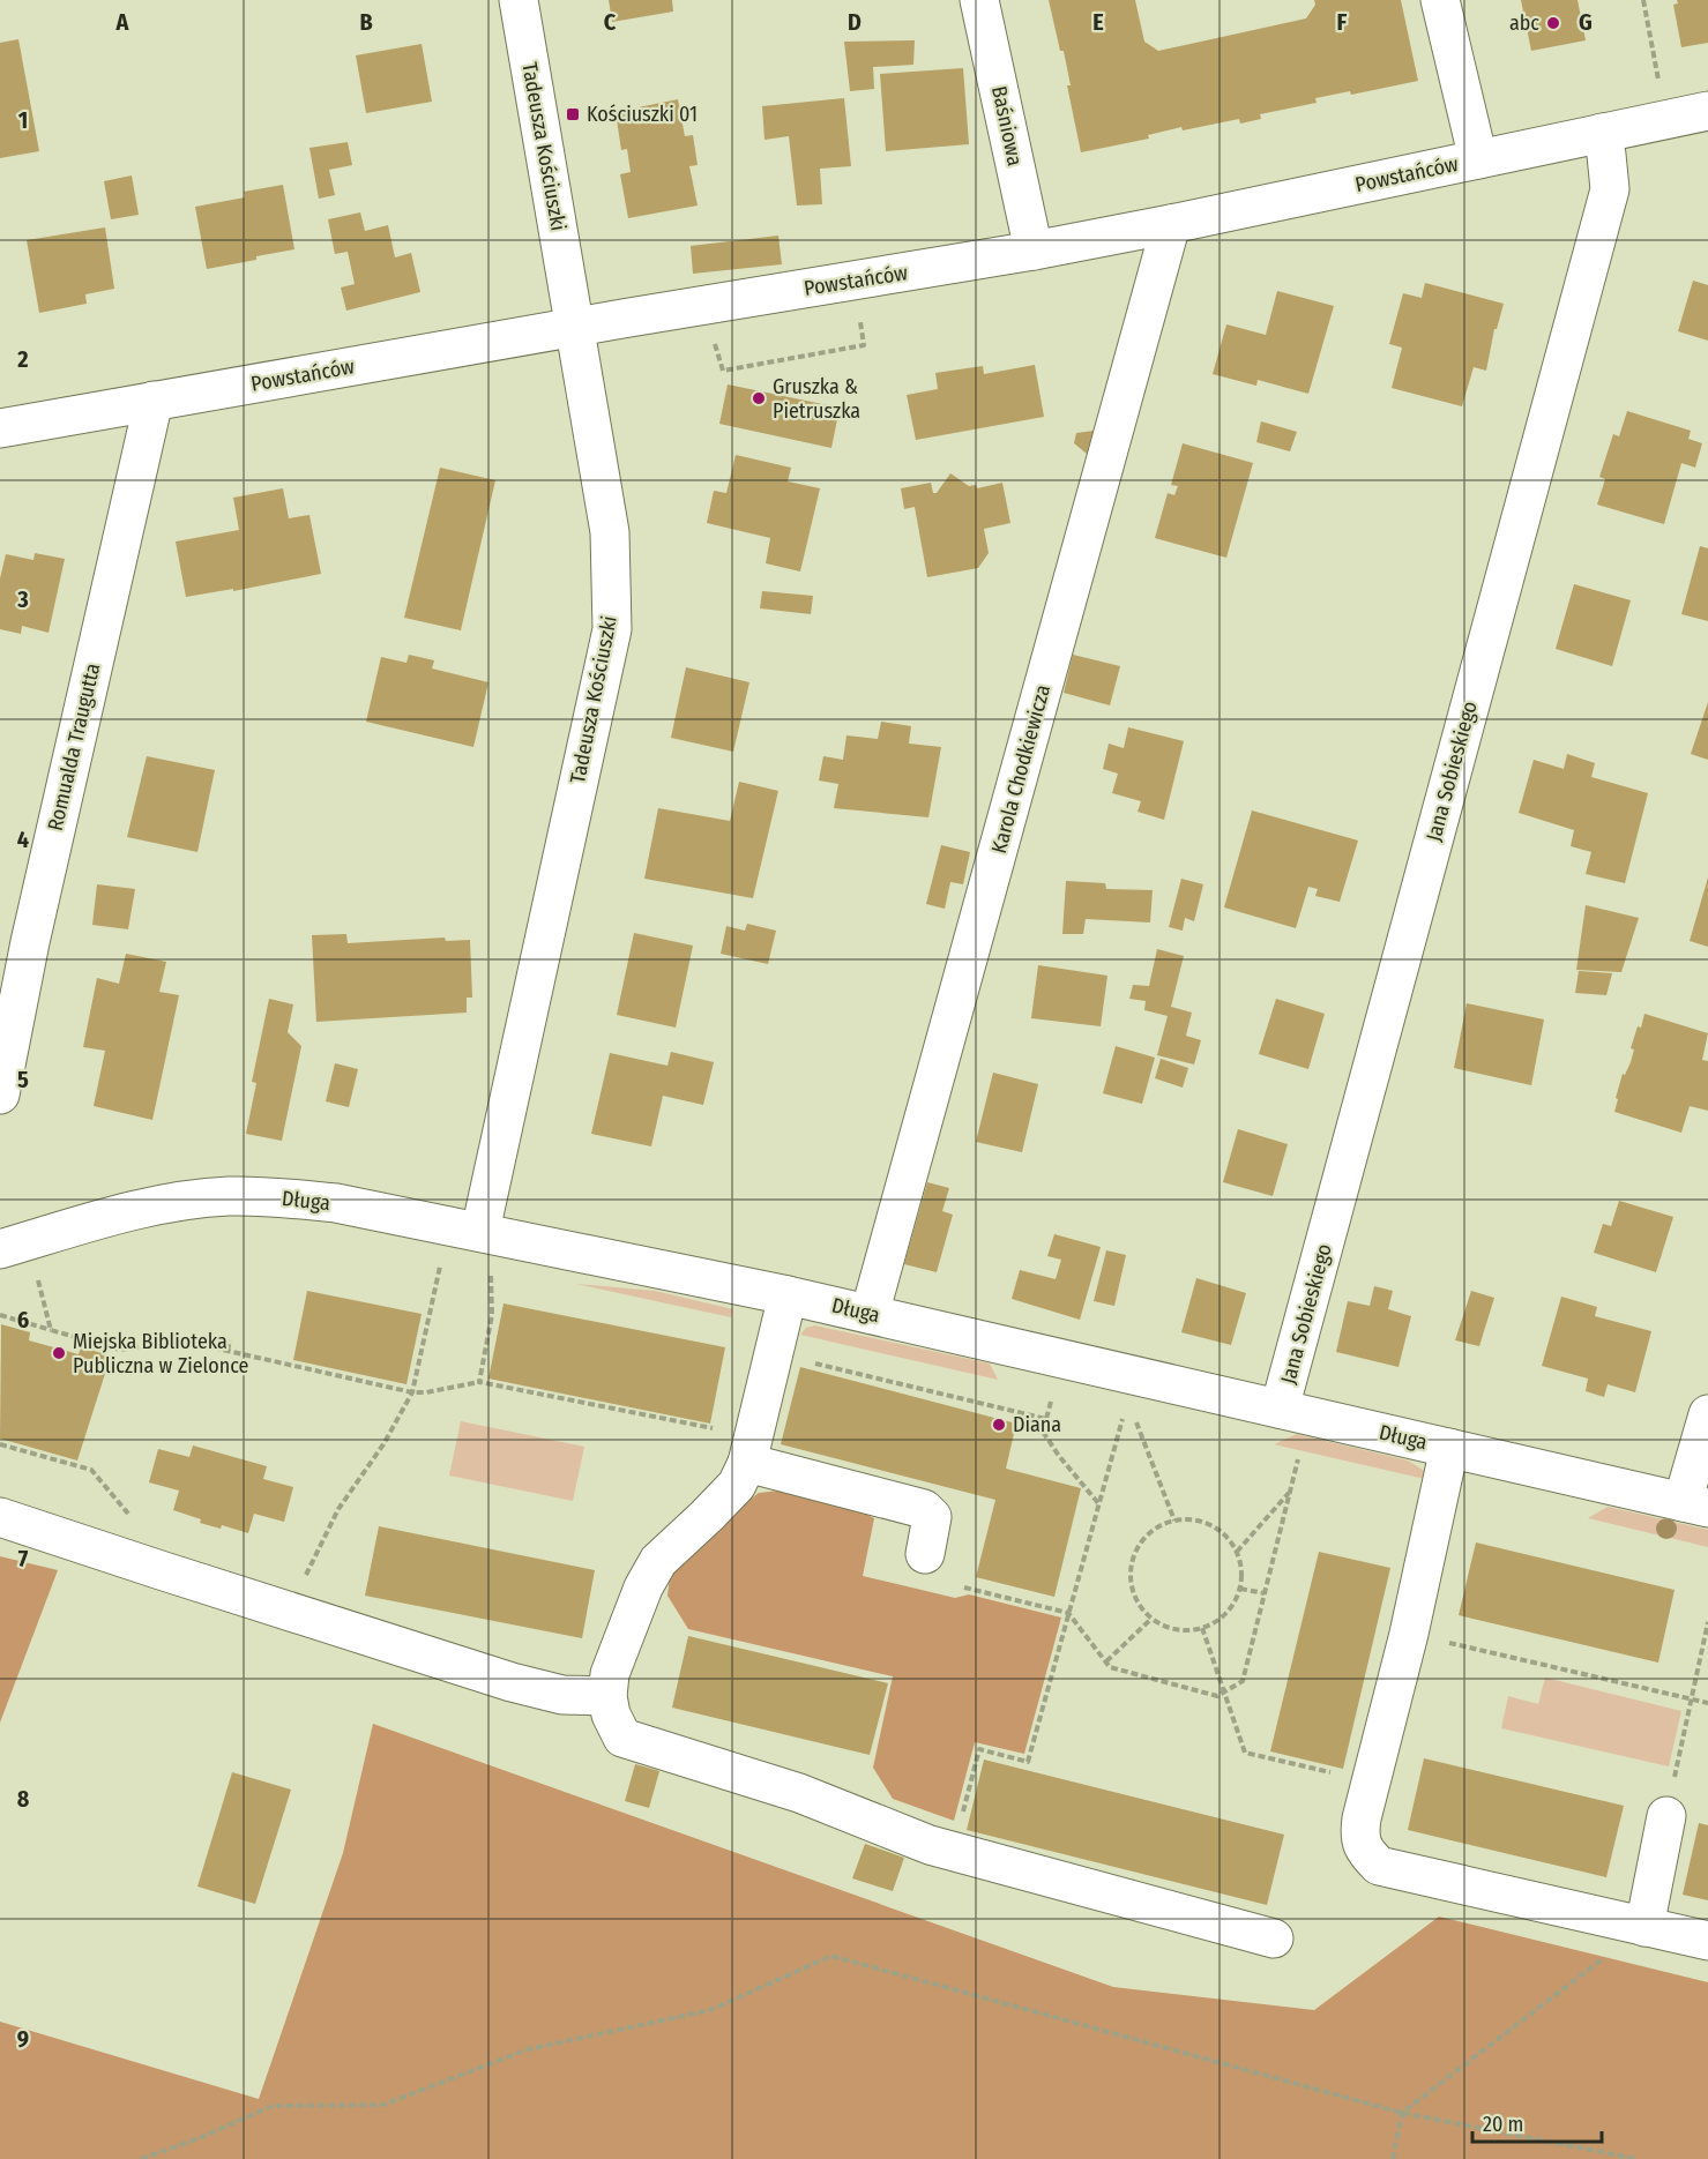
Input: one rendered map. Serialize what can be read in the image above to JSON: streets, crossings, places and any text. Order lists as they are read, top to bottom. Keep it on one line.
{"streets":{"street":["Baśniowa","Tadeusza Kościuszki","Powstańców","Romualda Traugutta","Karola Chodkiewicza","Jana Sobieskiego","Długa"]},"crossings":[["Baśniowa","Powstańców"],["Tadeusza Kościuszki","Powstańców"],["Tadeusza Kościuszki","Długa"],["Powstańców","Romualda Traugutta"],["Powstańców","Karola Chodkiewicza"],["Powstańców","Jana Sobieskiego"],["Karola Chodkiewicza","Długa"],["Jana Sobieskiego","Długa"]],"places":{"other":["abc","Gruszka & Pietruszka","Miejska Biblioteka Publiczna w Zielonce","Diana"],"transit":["Kościuszki 01"]},"scale_bar":"20 m","grid":{"columns":["A","B","C","D","E","F","G"],"rows":["1","2","3","4","5","6","7","8","9"]}}
